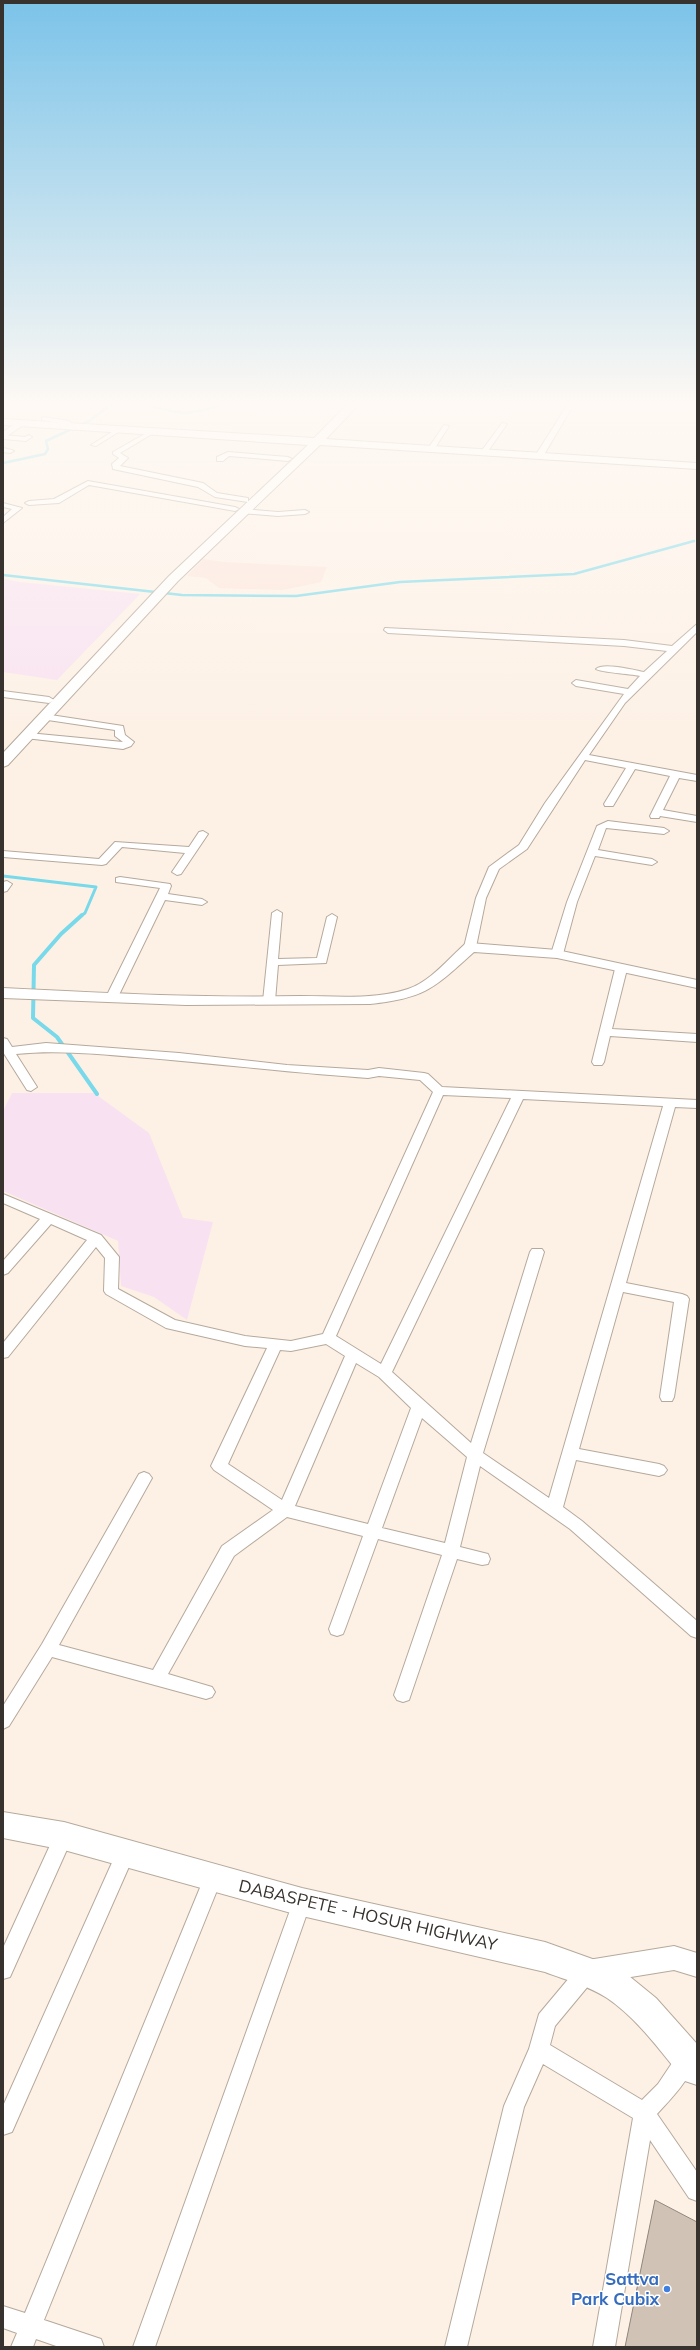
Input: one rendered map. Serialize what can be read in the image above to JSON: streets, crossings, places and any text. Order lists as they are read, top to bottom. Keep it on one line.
{"streets":{"main road":["DABASPETE - HOSUR HIGHWAY"]},"places":["Sattva Park Cubix"]}
